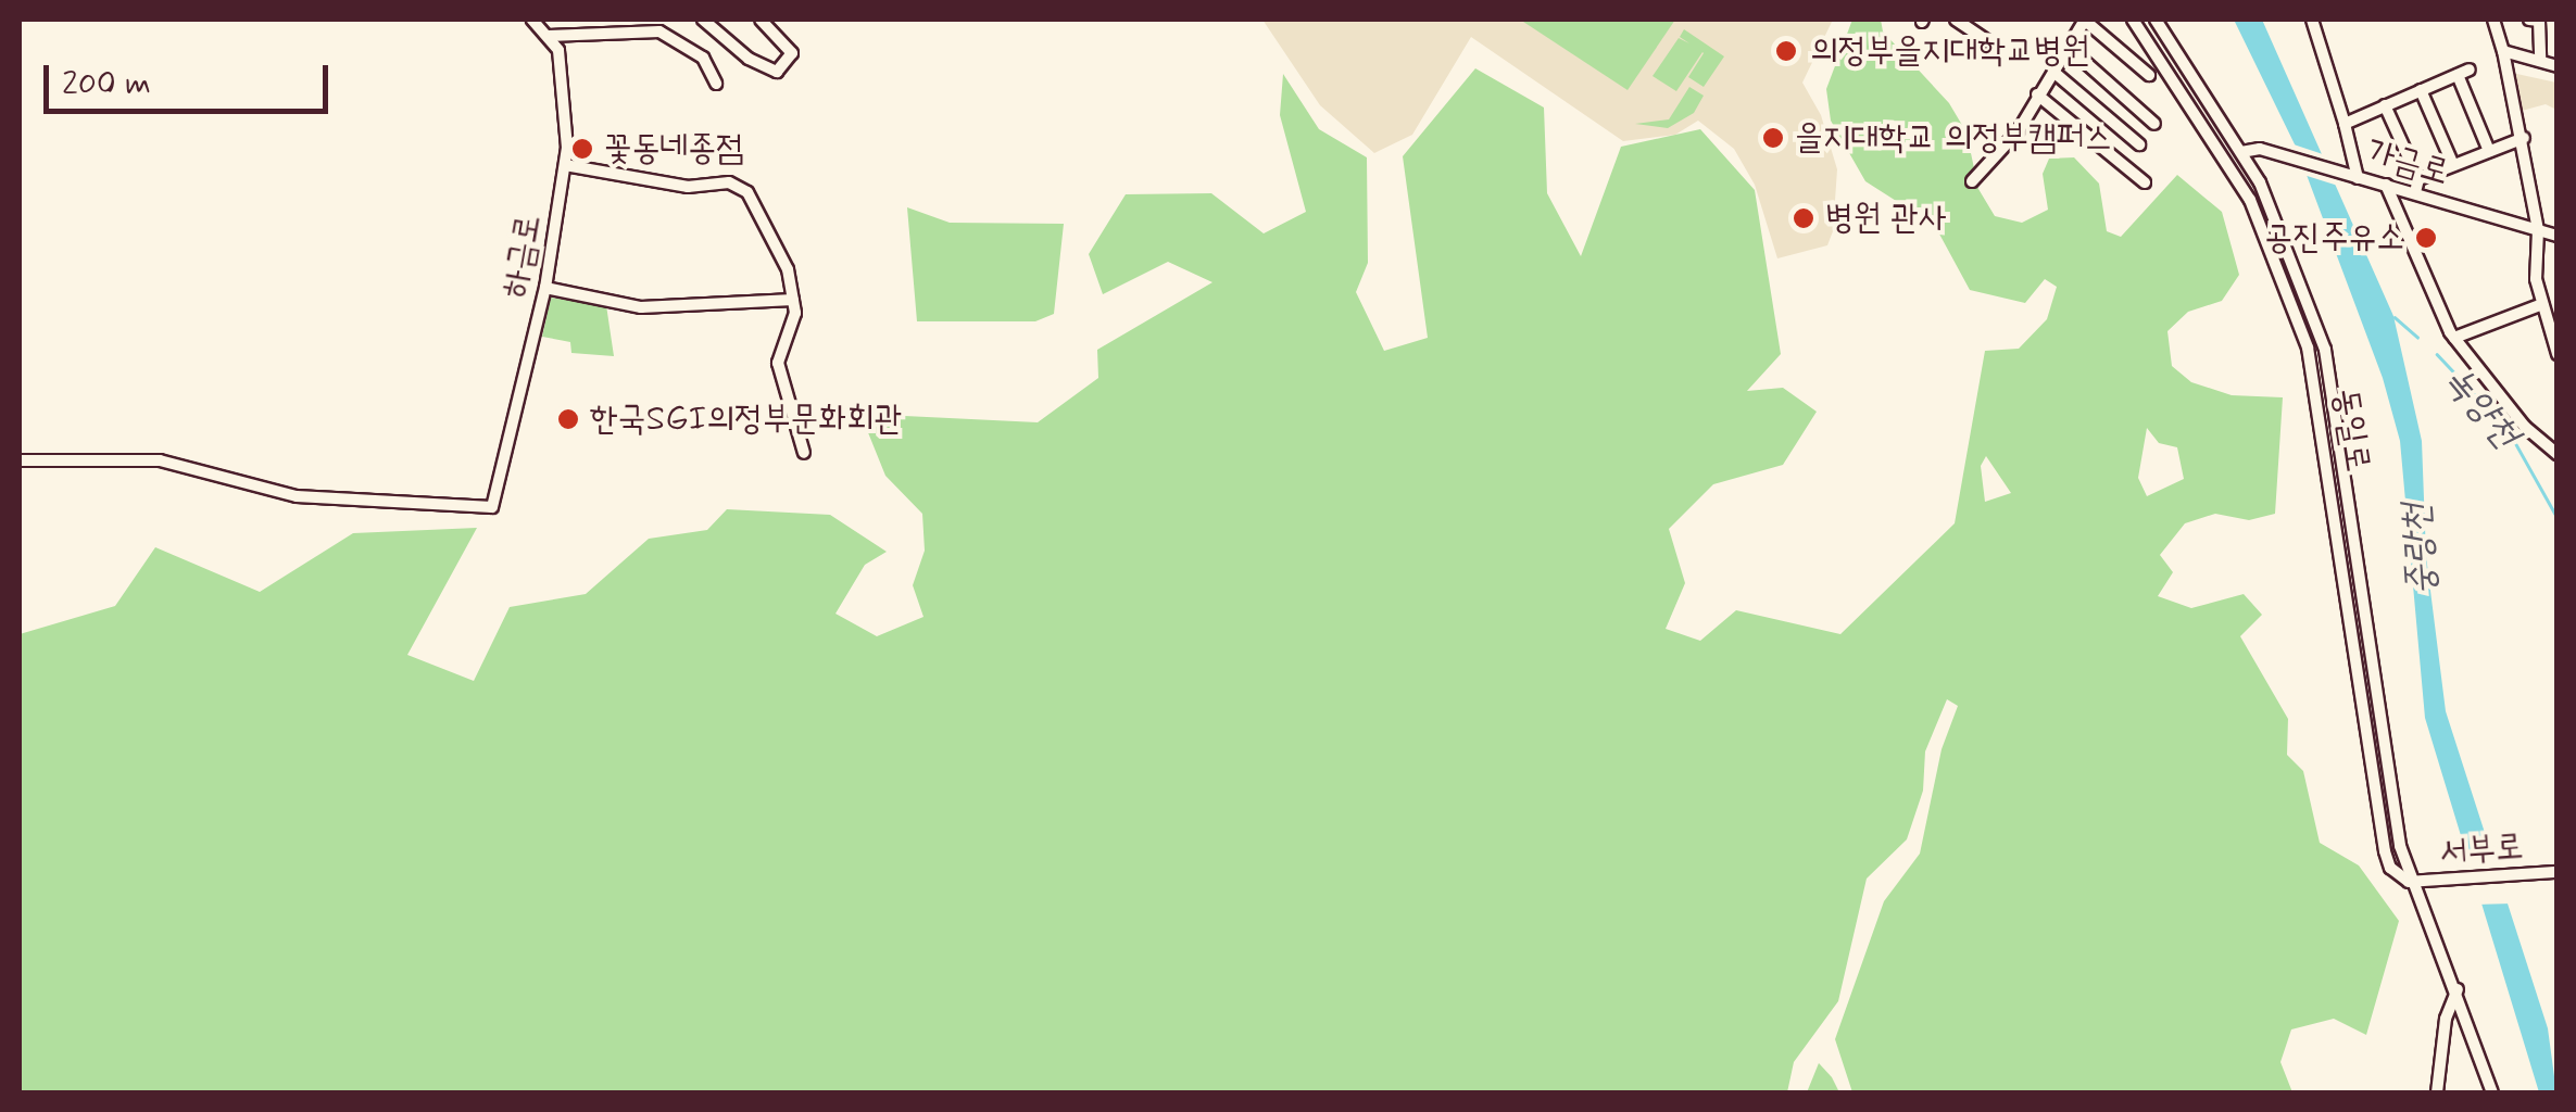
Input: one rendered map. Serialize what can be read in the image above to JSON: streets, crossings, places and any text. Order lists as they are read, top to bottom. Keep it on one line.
{"streets":{"street":["가금로","하금로","동일로","서부로"]},"crossings":[["가금로","동일로"],["동일로","서부로"]],"water":["녹양천","중랑천"],"places":["의정부을지대학교병원","을지대학교 의정부캠퍼스","꽃동네종점","병원 관사","공진주유소","한국SGI의정부문화회관"],"scale_bar":"200 m"}
